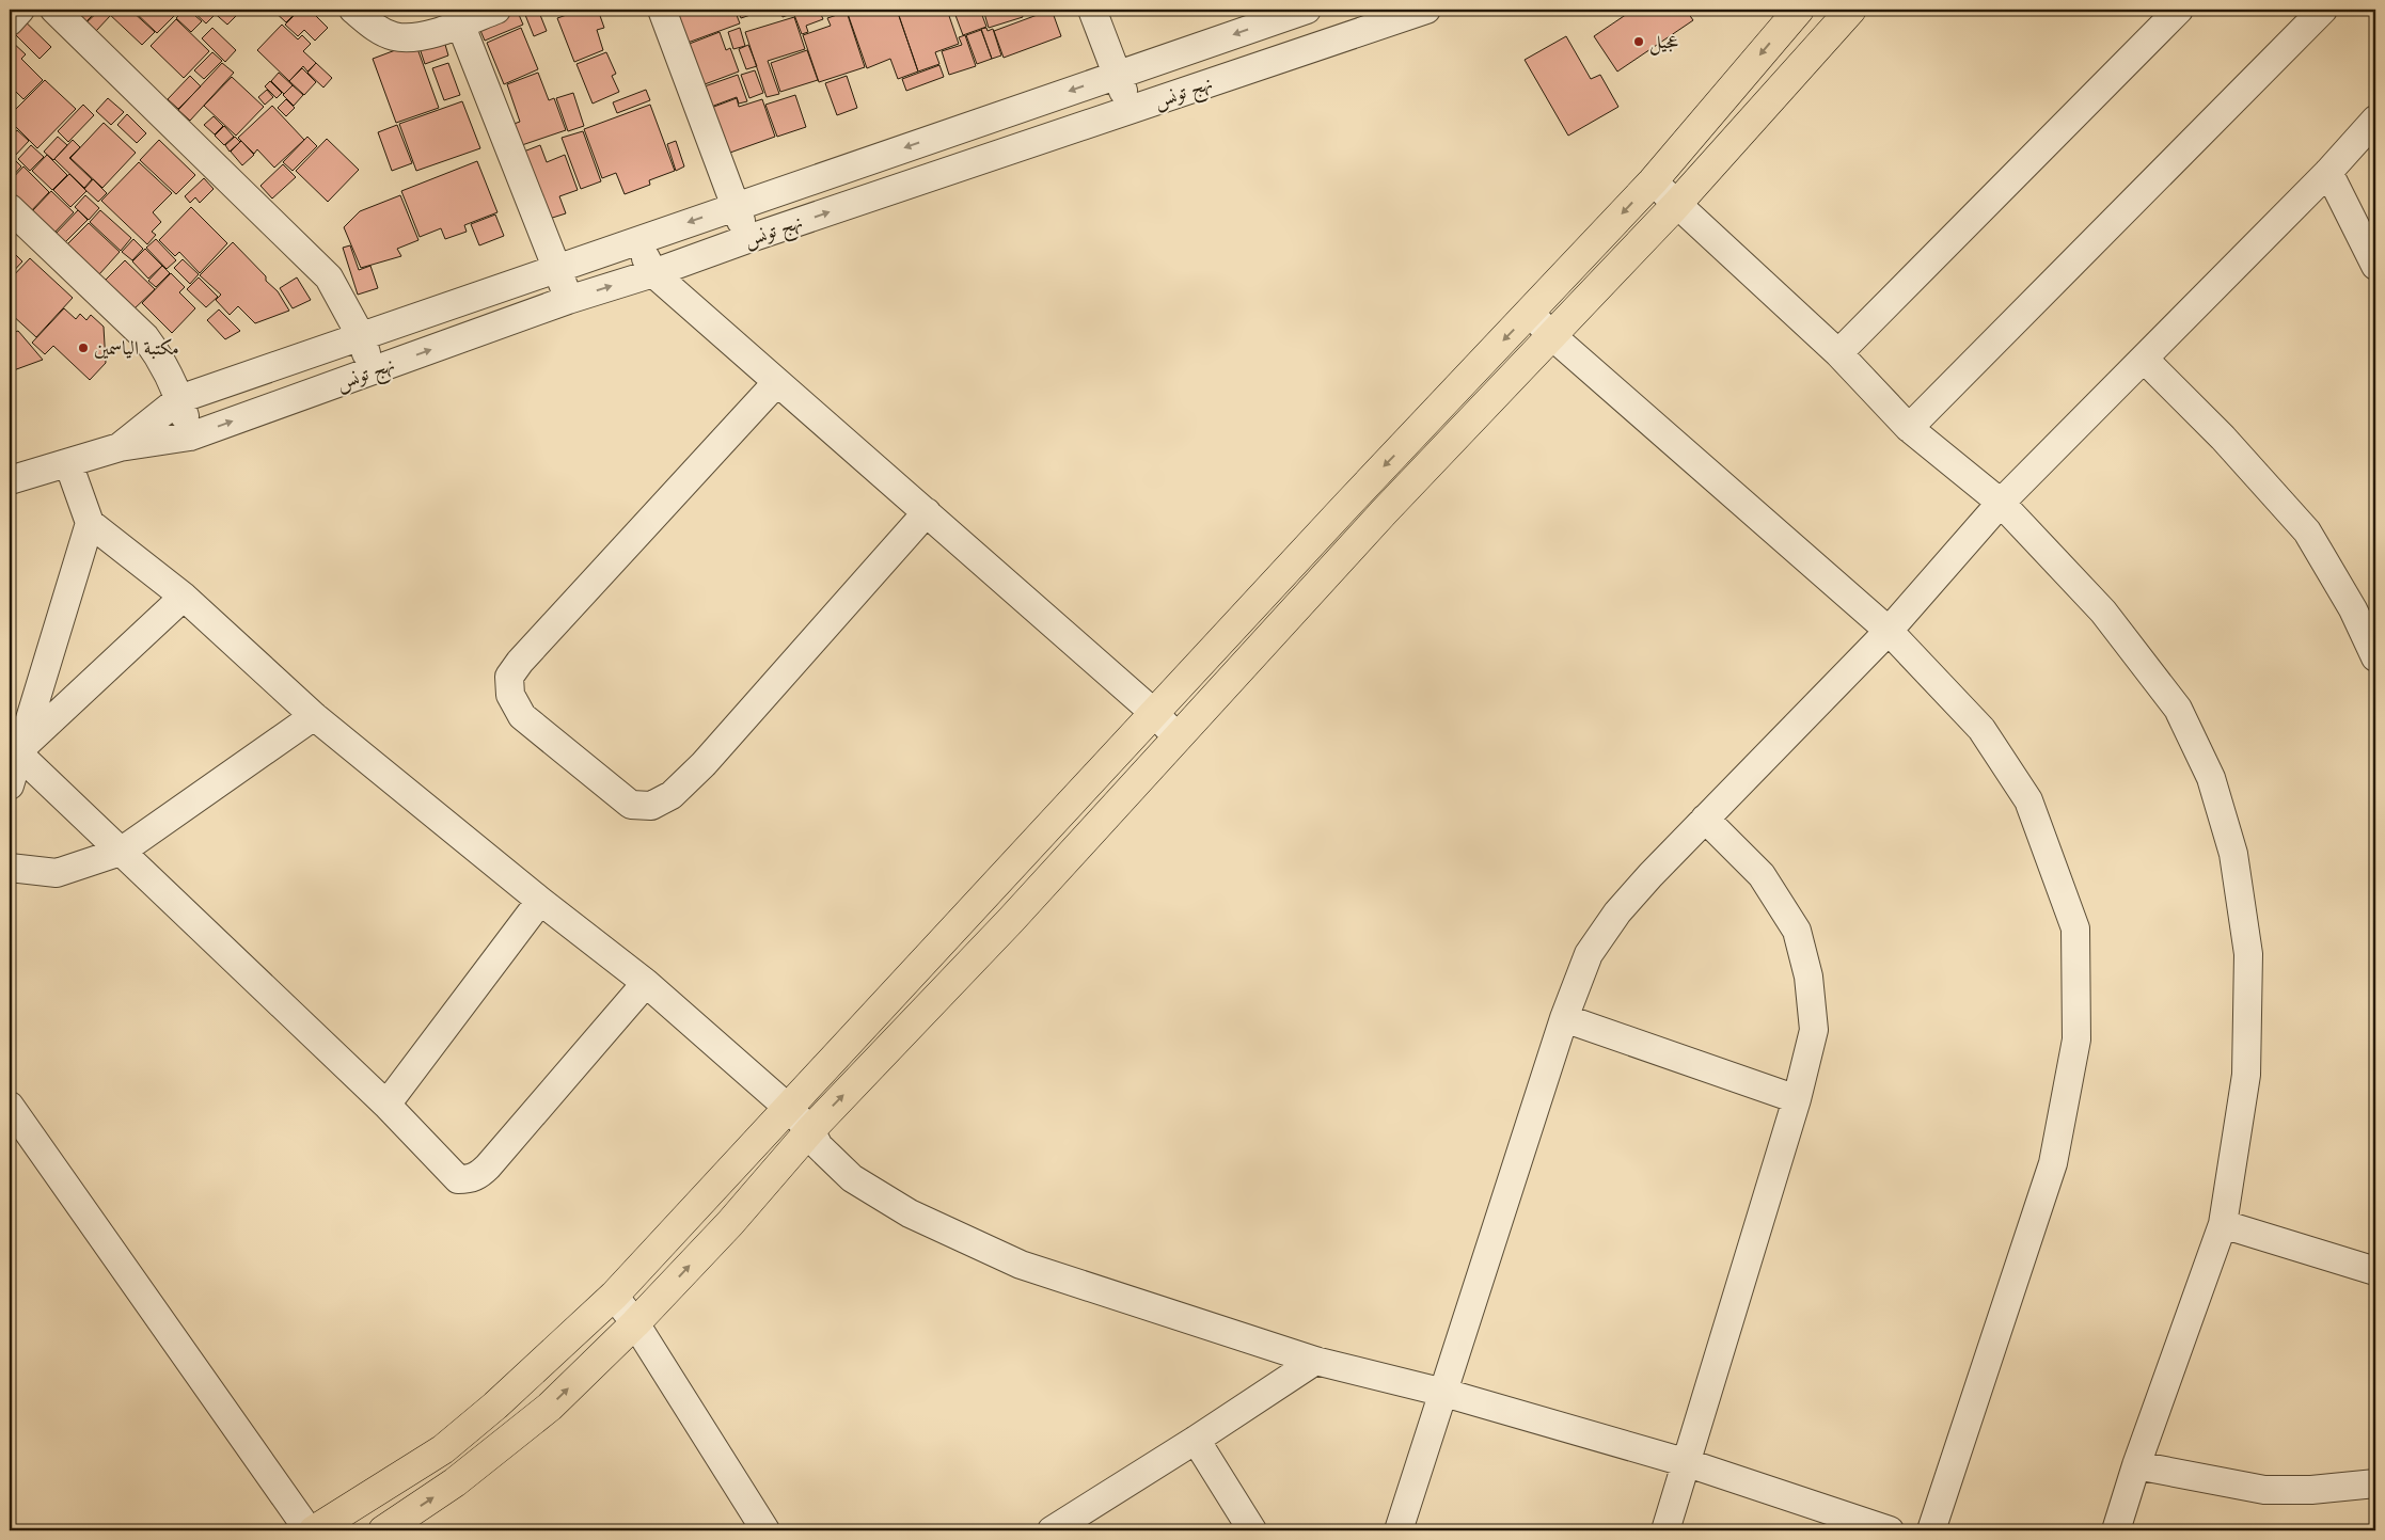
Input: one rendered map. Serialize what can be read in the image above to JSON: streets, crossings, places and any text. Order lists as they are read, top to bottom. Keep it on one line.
{"streets":{"street":["نهج تونس"]},"places":["عجيل","مكتبة الياسمين"]}
